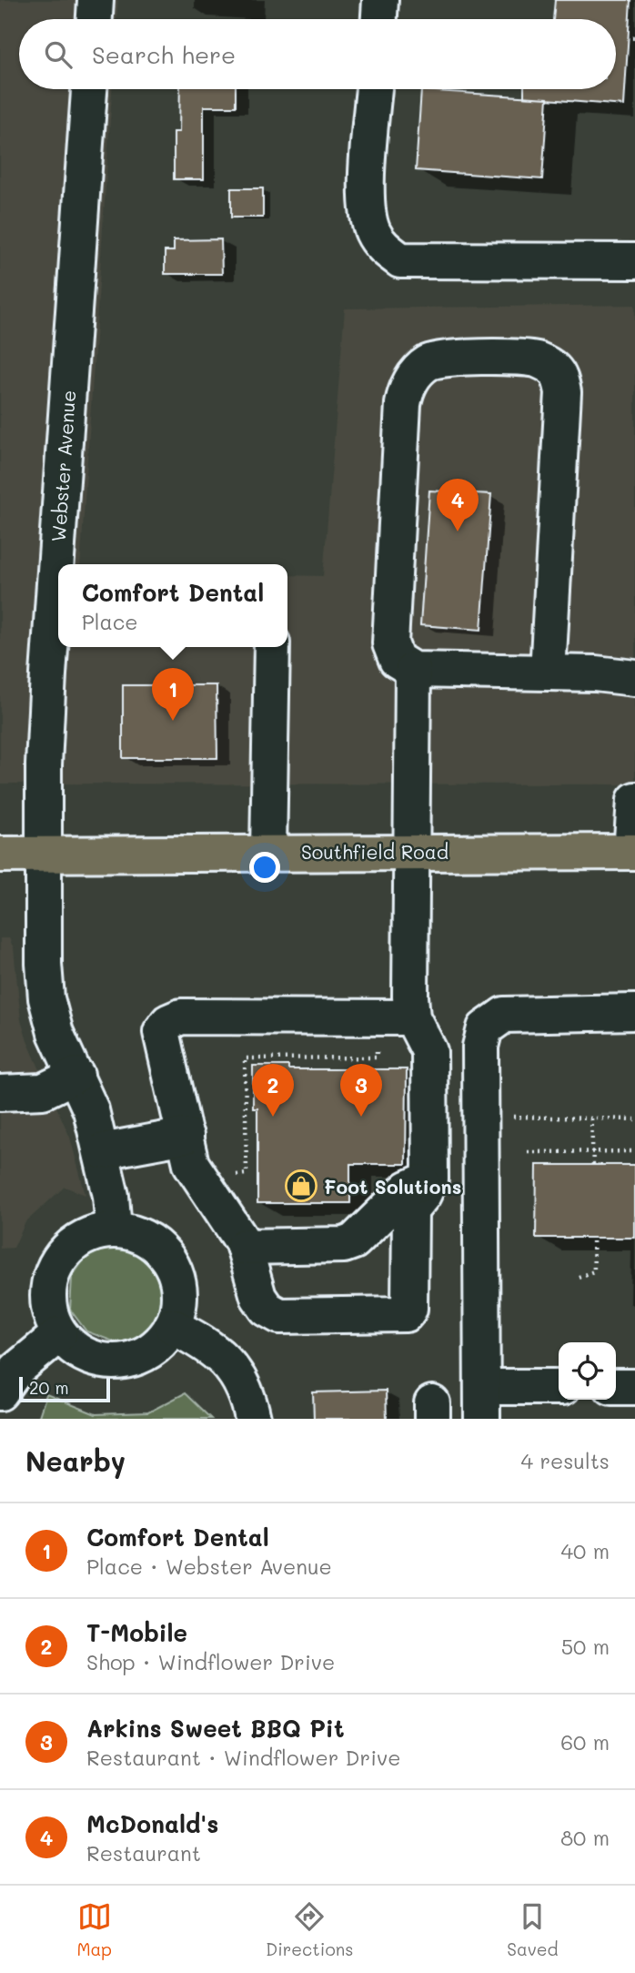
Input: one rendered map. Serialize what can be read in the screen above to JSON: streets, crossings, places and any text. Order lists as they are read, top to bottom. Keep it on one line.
{"streets":{"main road":["Southfield Road"],"street":["Webster Avenue"]},"crossings":[["Webster Avenue","Southfield Road"]],"places":{"shop":["Foot Solutions"]},"scale_bar":"20 m","page":{"search":"Search here","pins":["4","1","2","3"],"popup":["Comfort Dental","Place"],"scale":"20 m","heading":["Nearby","4 results"],"list":[{"mark":"1","name":"Comfort Dental","note":"Place · Webster Avenue","value":"40 m"},{"mark":"2","name":"T-Mobile","note":"Shop · Windflower Drive","value":"50 m"},{"mark":"3","name":"Arkins Sweet BBQ Pit","note":"Restaurant · Windflower Drive","value":"60 m"},{"mark":"4","name":"McDonald's","note":"Restaurant","value":"80 m"}],"nav":["Map","Directions","Saved"]}}
